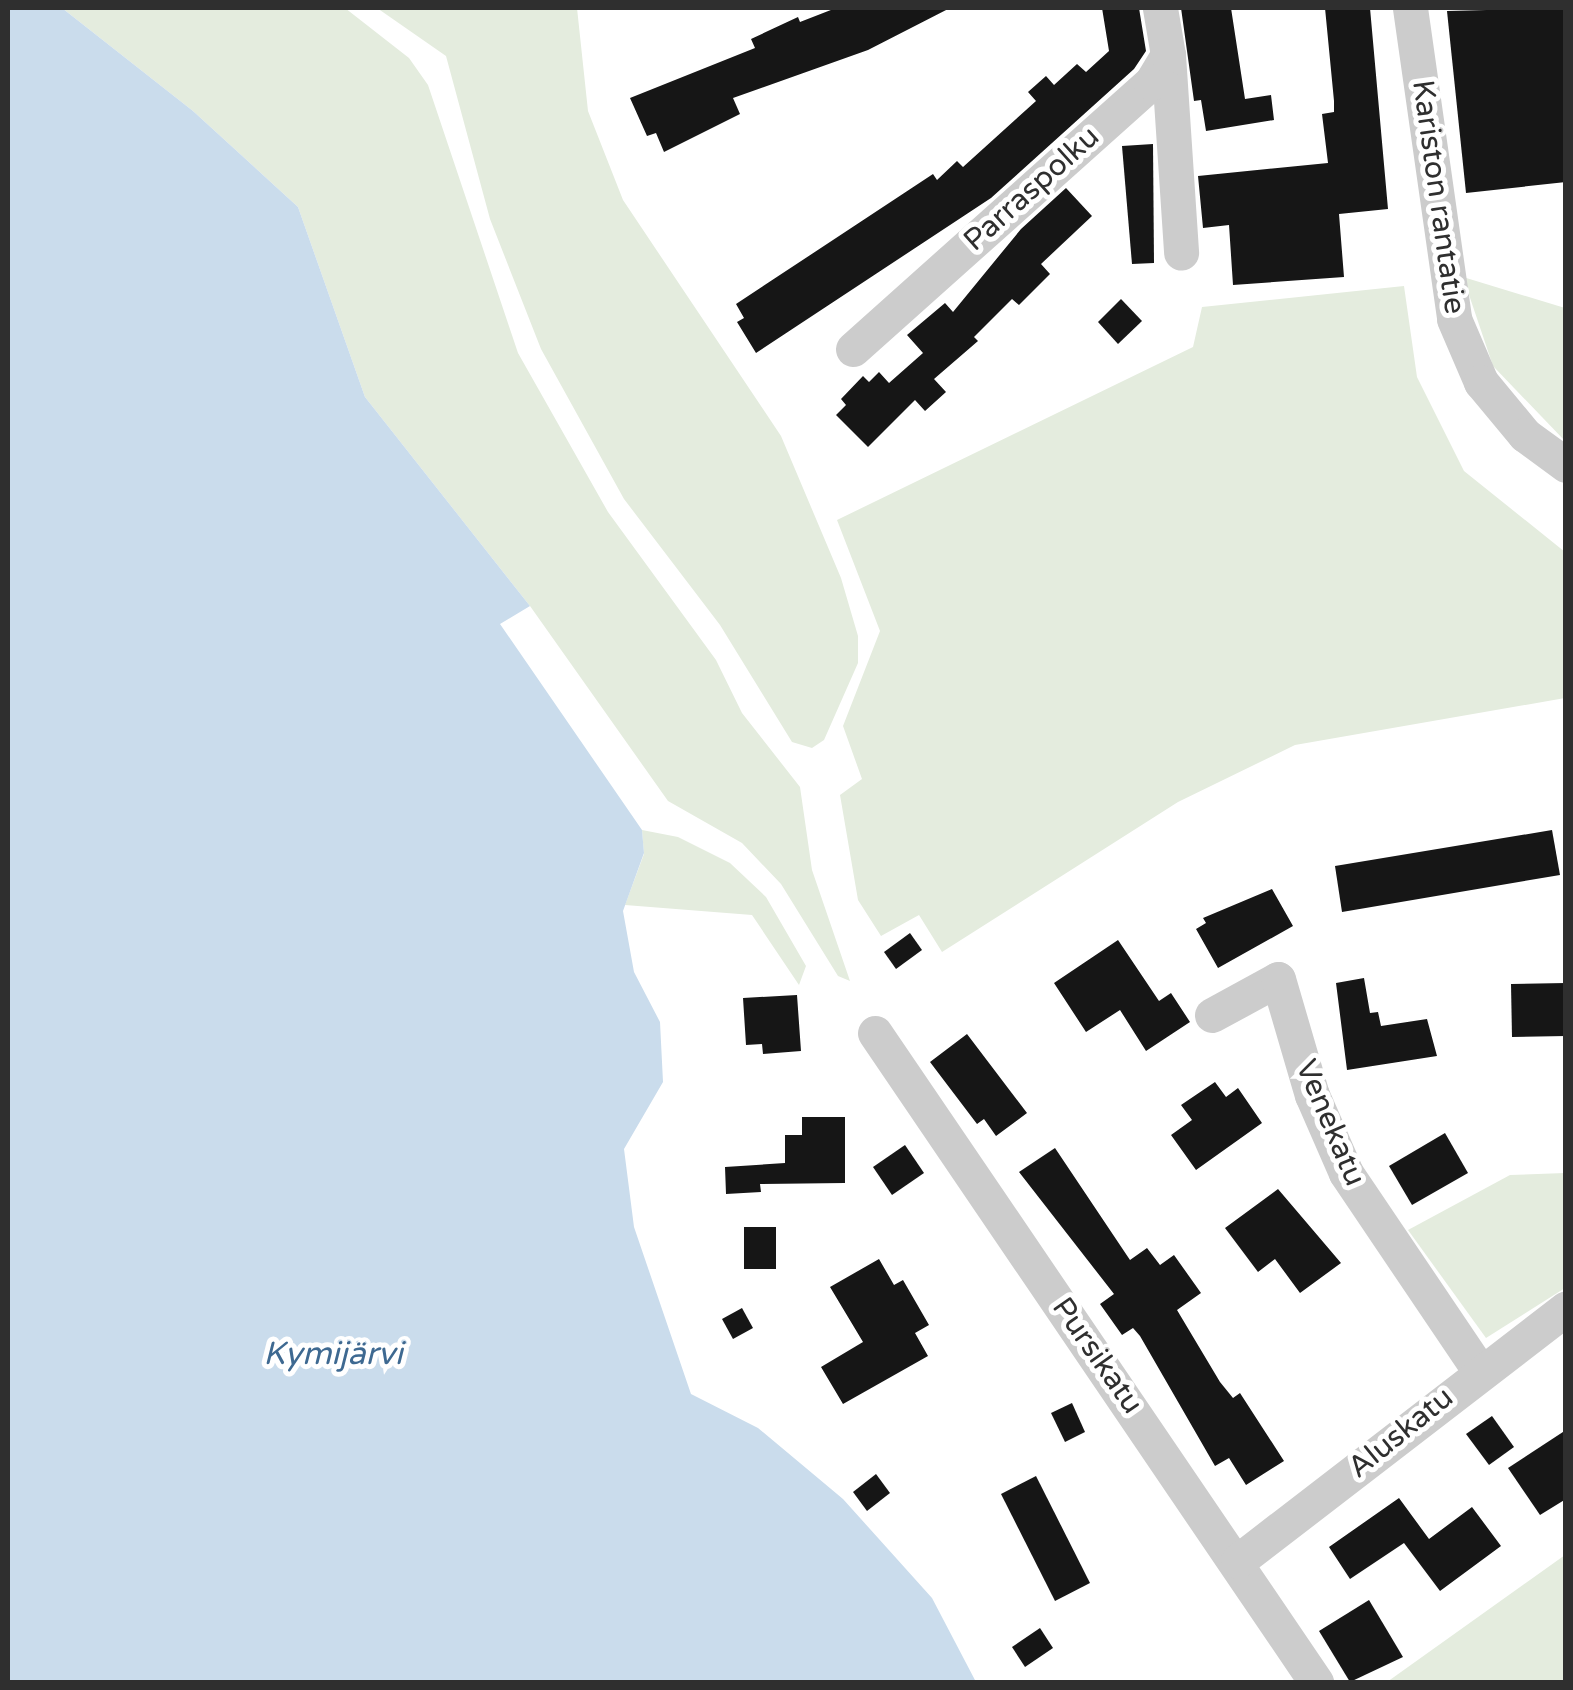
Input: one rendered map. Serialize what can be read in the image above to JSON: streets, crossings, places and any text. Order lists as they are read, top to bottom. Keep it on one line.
{"streets":{"street":["Parraspolku","Kariston rantatie","Venekatu","Pursikatu","Aluskatu"]},"crossings":[["Venekatu","Aluskatu"],["Pursikatu","Aluskatu"]],"water":["Kymijärvi"]}
